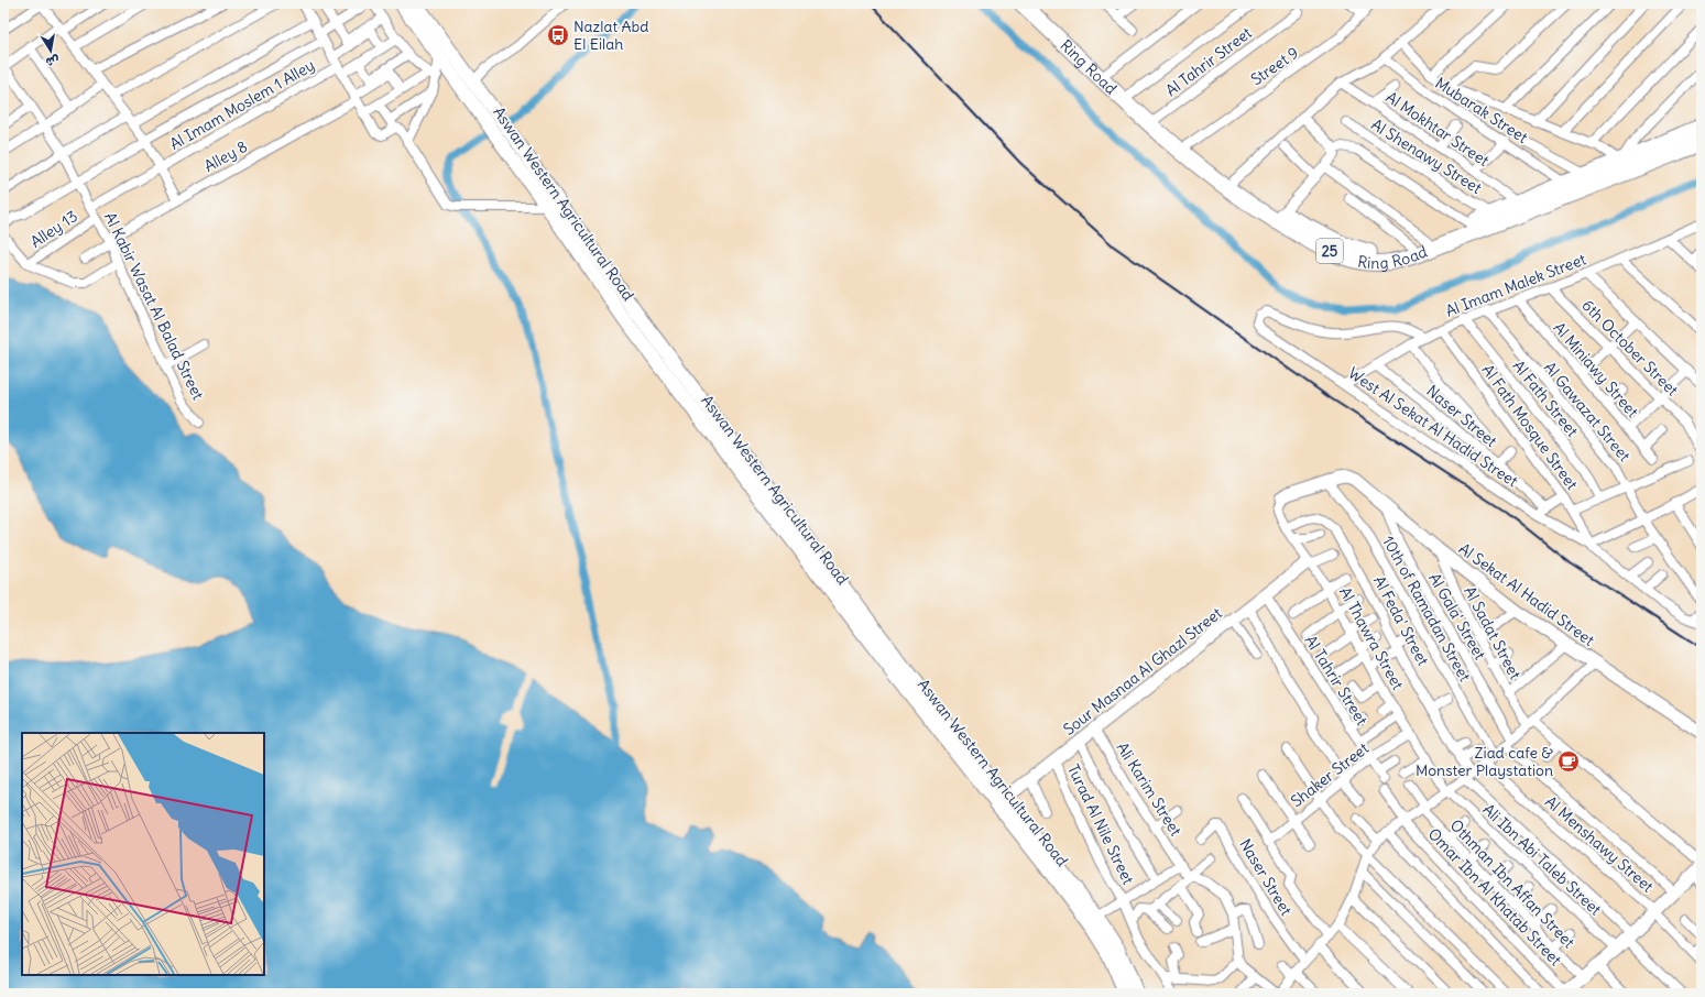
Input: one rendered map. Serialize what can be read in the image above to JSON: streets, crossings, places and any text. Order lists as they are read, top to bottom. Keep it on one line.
{"streets":{"highway":["Ring Road","25"],"main road":["Aswan Western Agricultural Road"],"street":["Al Tahrir Street","Street 9","Al Imam Moslem 1 Alley","Mubarak Street","Al Mokhtar Street","Alley 8","Al Shenawy Street","Alley 13","Al Imam Malek Street","Al Kabir Wasat Al Balad Street","6th October Street","Al Miniawy Street","Al Fath Street","Al Gawazat Street","Naser Street","West Al Sekat Al Hadid Street","Al Fath Mosque Street","Al Sekat Al Hadid Street","10th of Ramadan Street","Al Gala' Street","Al Feda' Street","Al Sadat Street","Al Thawra Street","Sour Masnaa Al Ghazl Street","Shaker Street","Ali Karim Street","Turad Al Nile Street","Al Menshawy Street","Ali Ibn Abi Taleb Street","Othman Ibn Affan Street","Omar Ibn Al Khatab Street"]},"crossings":[["Al Tahrir Street","Ring Road"],["Al Tahrir Street","Sour Masnaa Al Ghazl Street"],["Al Tahrir Street","Shaker Street"],["Street 9","Ring Road"],["Ring Road","Mubarak Street"],["Ring Road","Al Mokhtar Street"],["Ring Road","Al Shenawy Street"],["Al Imam Moslem 1 Alley","Al Kabir Wasat Al Balad Street"],["Alley 8","Al Kabir Wasat Al Balad Street"],["Aswan Western Agricultural Road","Sour Masnaa Al Ghazl Street"],["Alley 13","Al Kabir Wasat Al Balad Street"],["Al Imam Malek Street","6th October Street"],["Al Imam Malek Street","Al Miniawy Street"],["Al Imam Malek Street","Al Fath Street"],["Al Imam Malek Street","Al Gawazat Street"],["Al Imam Malek Street","Naser Street"],["Al Imam Malek Street","West Al Sekat Al Hadid Street"],["Al Imam Malek Street","Al Fath Mosque Street"],["West Al Sekat Al Hadid Street","Al Fath Mosque Street"],["Al Sekat Al Hadid Street","10th of Ramadan Street"],["Al Sekat Al Hadid Street","Al Gala' Street"],["Al Sekat Al Hadid Street","Al Sadat Street"],["Al Feda' Street","Al Thawra Street"],["Al Thawra Street","Sour Masnaa Al Ghazl Street"],["Al Thawra Street","Shaker Street"],["Al Thawra Street","Ali Ibn Abi Taleb Street"],["Sour Masnaa Al Ghazl Street","Ali Karim Street"],["Sour Masnaa Al Ghazl Street","Turad Al Nile Street"],["Ali Karim Street","Turad Al Nile Street"]],"places":{"bus stop":["Nazlat Abd El Eilah"],"cafe":["Ziad cafe & Monster Playstation"]},"north":"bottom"}
